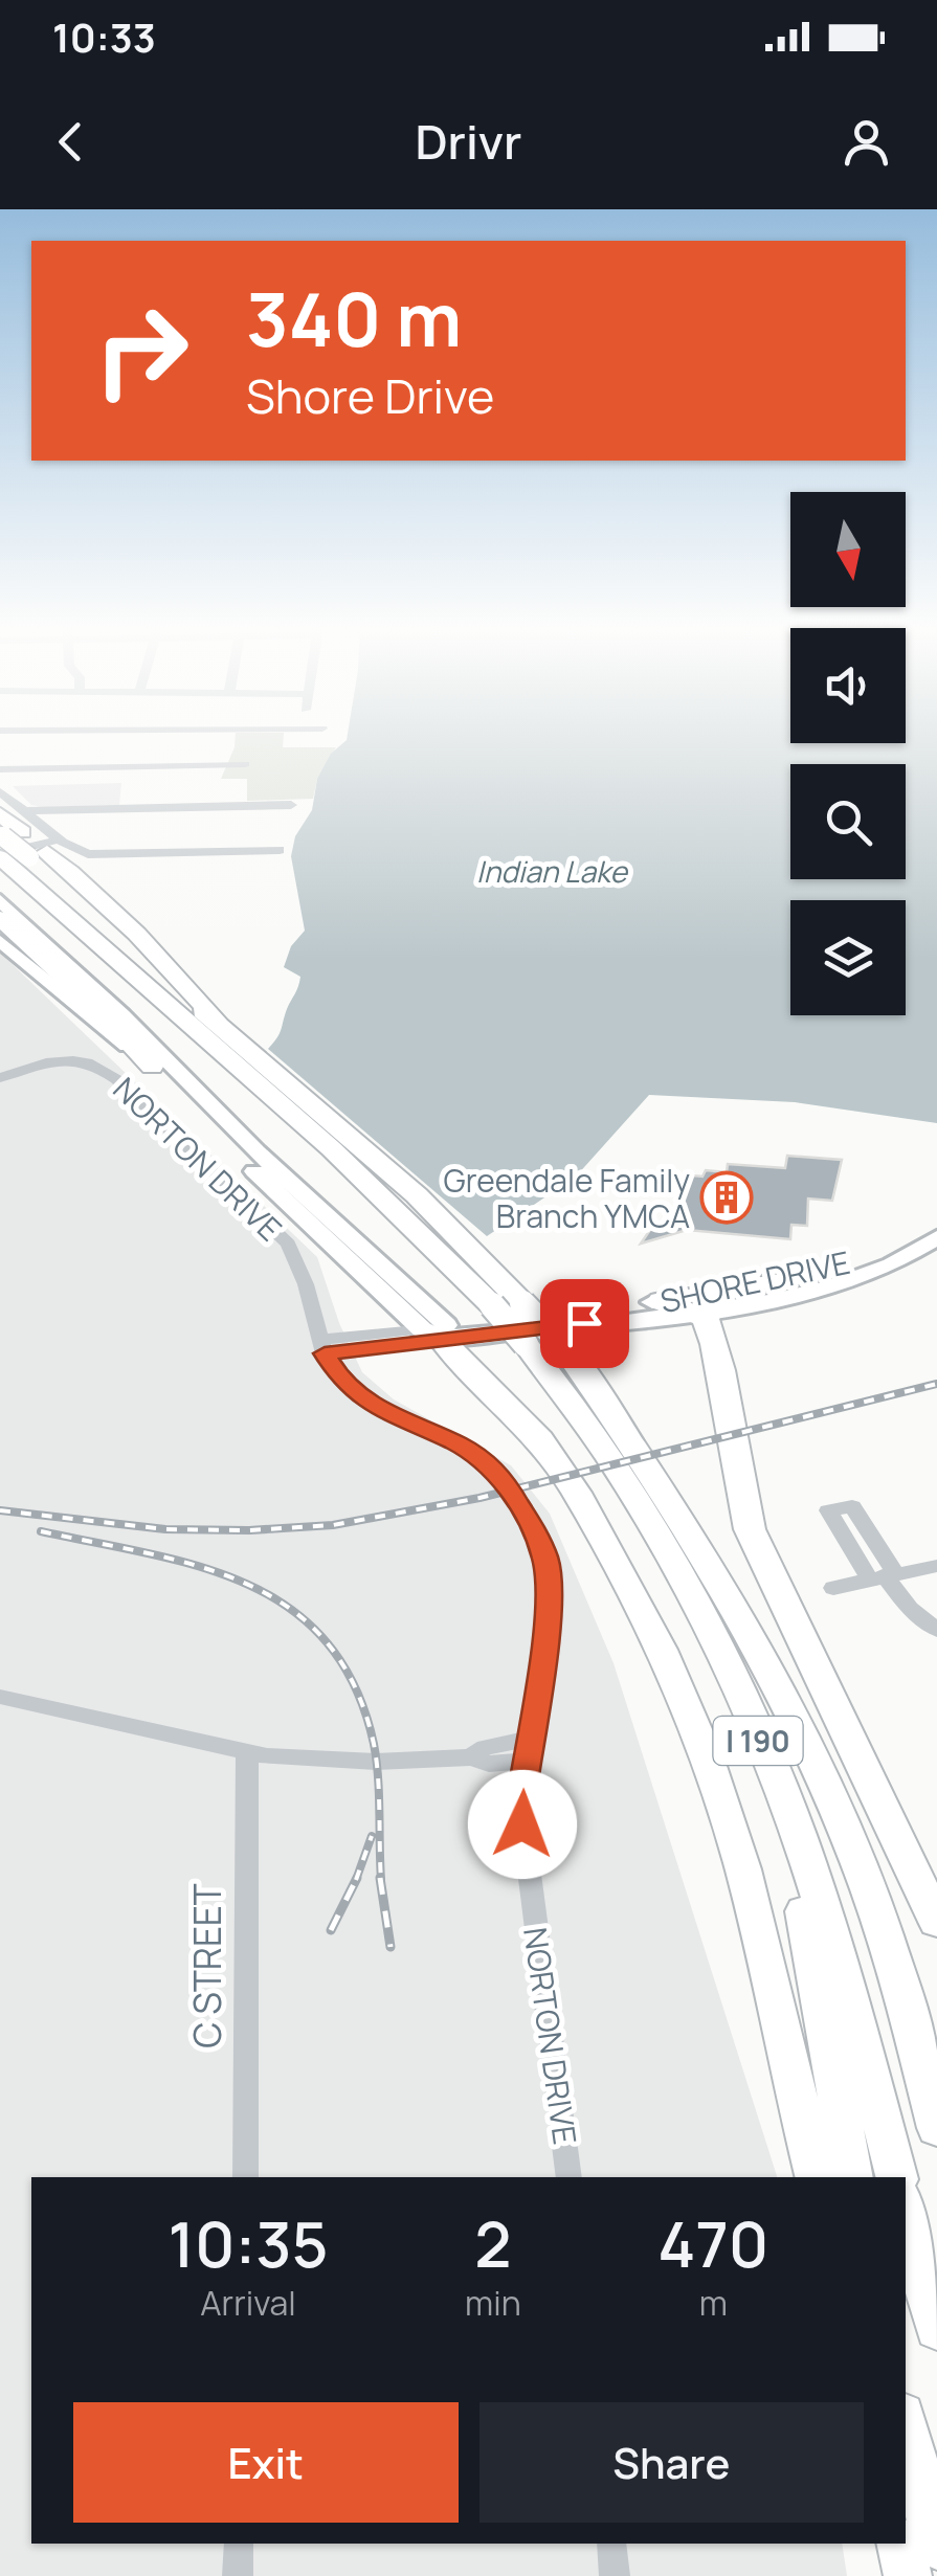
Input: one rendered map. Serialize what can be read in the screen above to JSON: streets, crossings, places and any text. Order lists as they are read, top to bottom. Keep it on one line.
{"streets":{"highway":["I 190"],"main road":["NORTON DRIVE","SHORE DRIVE"],"street":["C STREET"]},"crossings":[["NORTON DRIVE","SHORE DRIVE"]],"water":["Indian Lake"],"places":{"building":["Greendale Family Branch YMCA"]},"north":"bottom","page":{"status":"10:33","header":"Drivr","turn":["340 m","Shore Drive"],"eta":["10:35","Arrival","2","min","470","m"],"buttons":["Exit","Share"]}}
